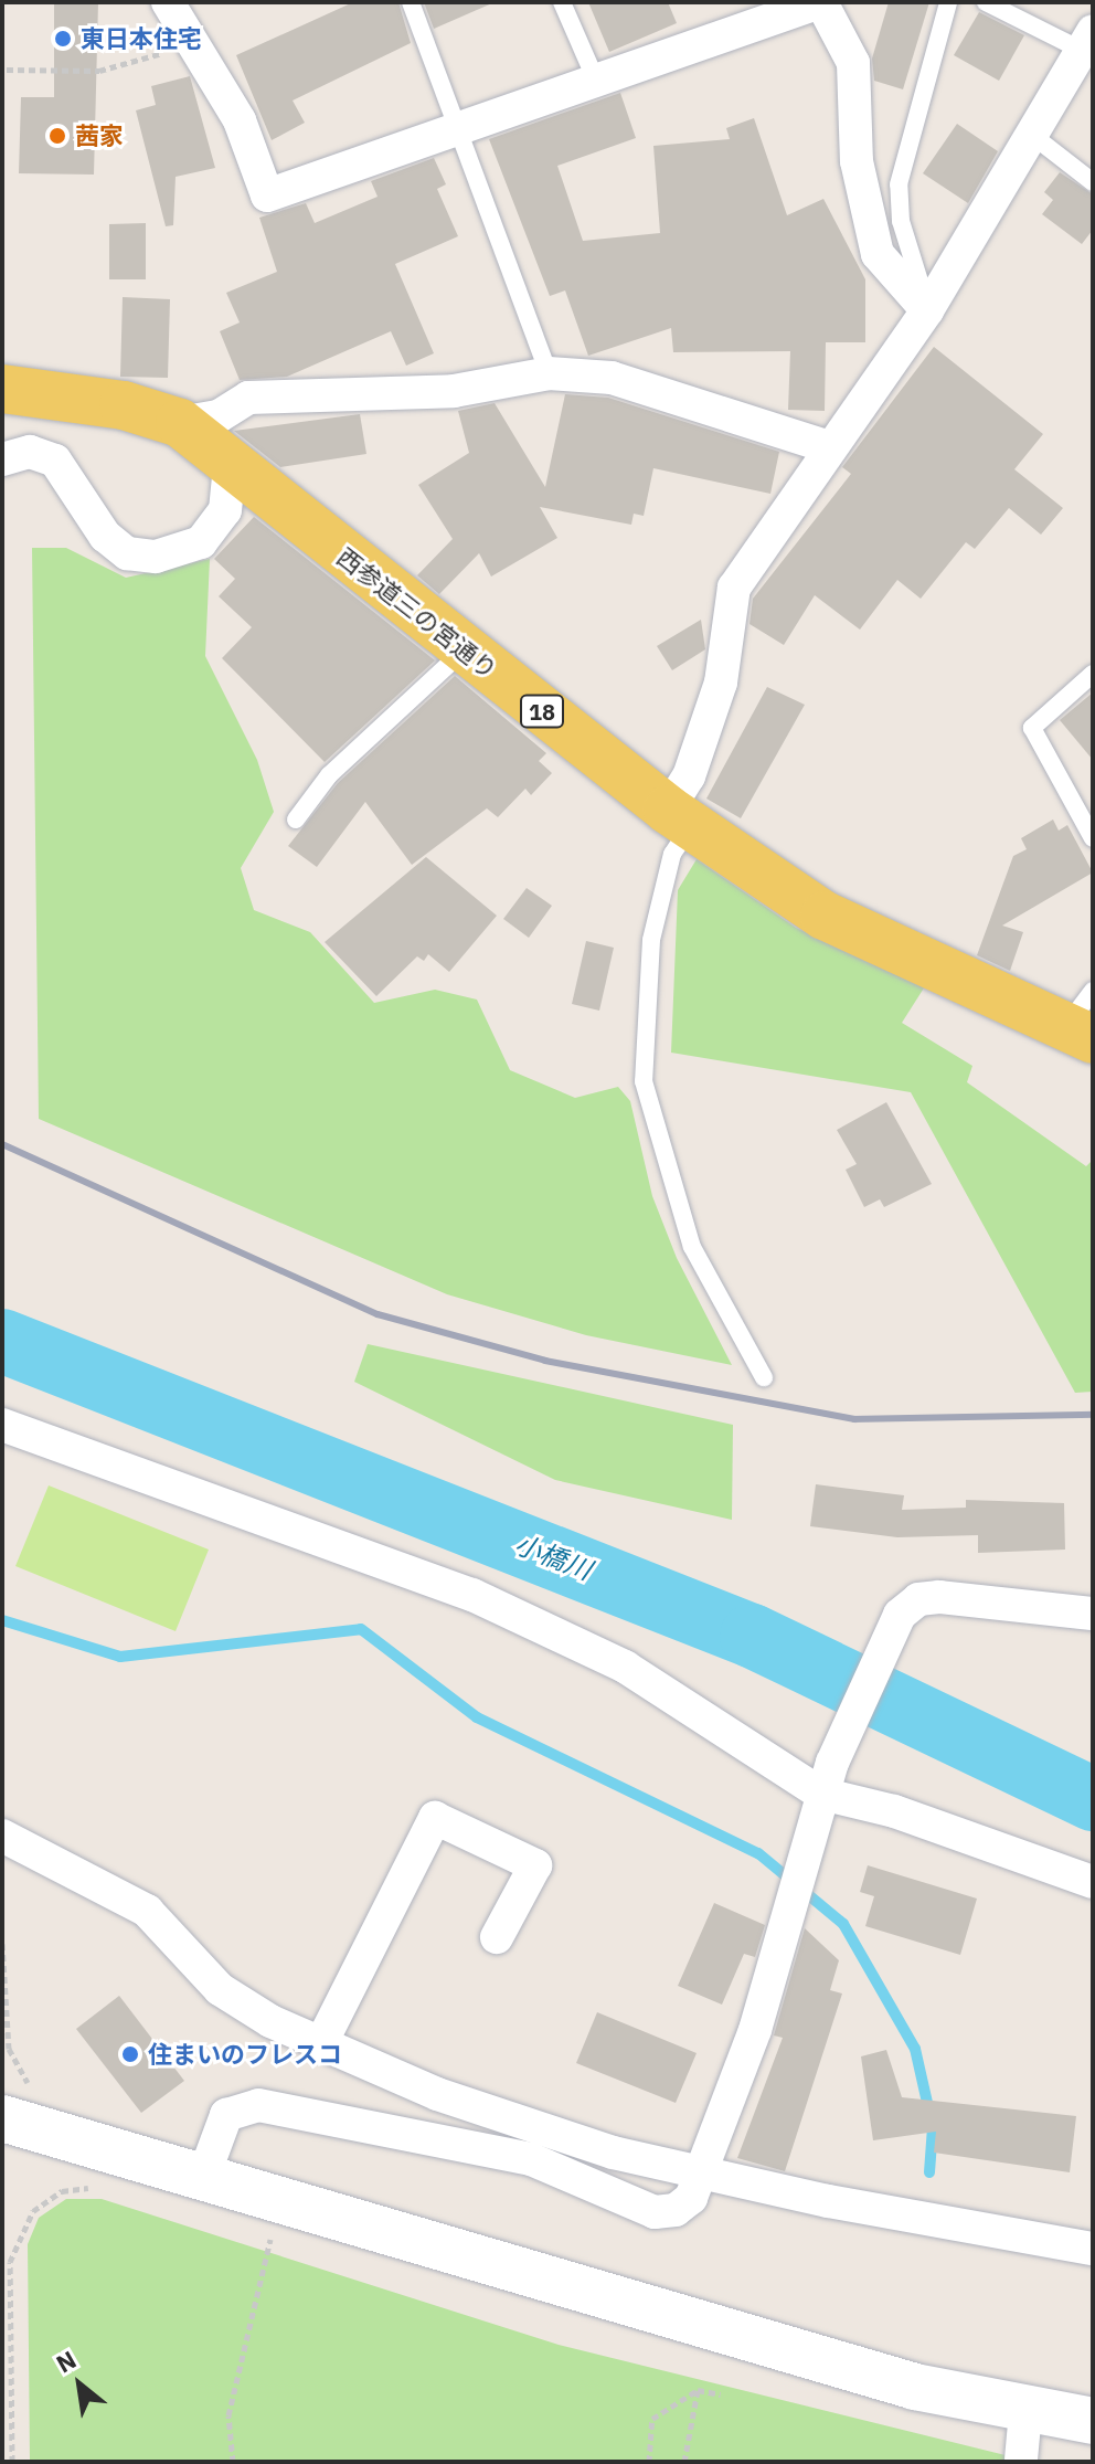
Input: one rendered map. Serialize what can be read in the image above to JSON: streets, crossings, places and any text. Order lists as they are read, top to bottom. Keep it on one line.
{"streets":{"main road":["西参道三の宮通り","18"]},"water":["小橋川"],"places":["東日本住宅","茜家","住まいのフレスコ"],"north":"top left"}
